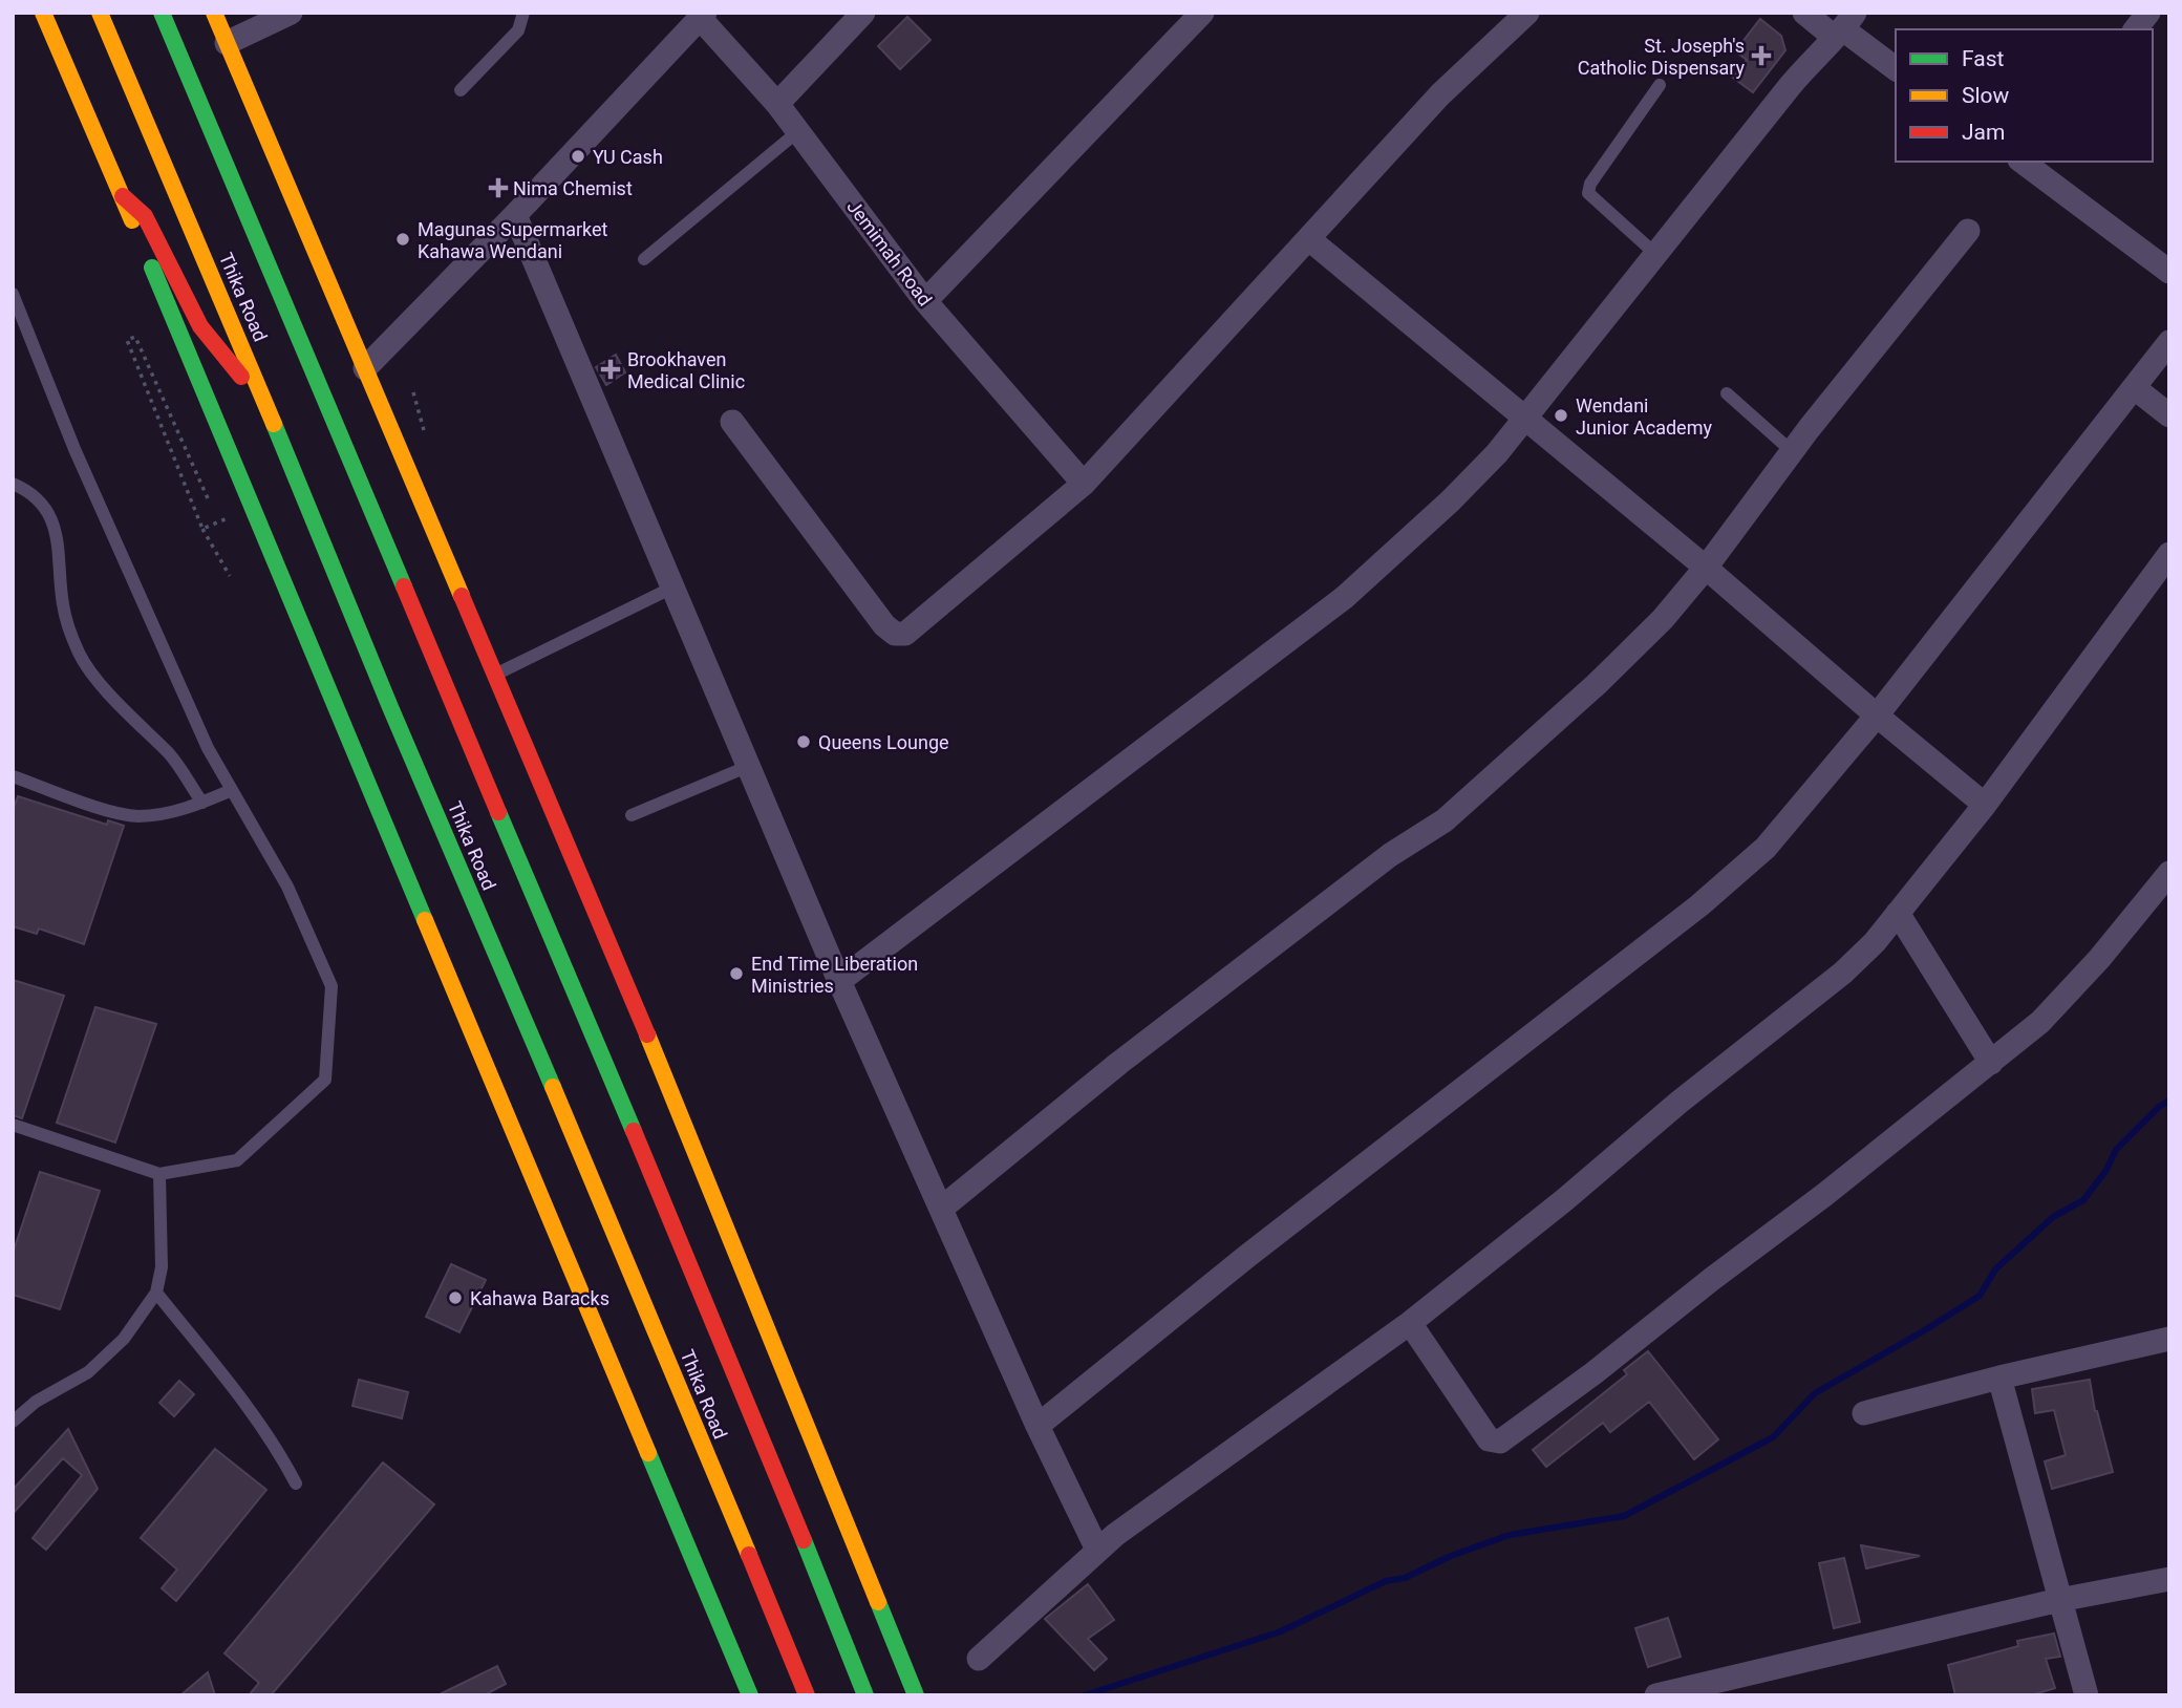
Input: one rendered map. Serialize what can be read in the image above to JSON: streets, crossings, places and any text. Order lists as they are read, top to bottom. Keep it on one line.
{"streets":{"main road":["Thika Road"],"street":["Jemimah Road"]},"places":{"health":["St. Joseph's Catholic Dispensary","Nima Chemist","Brookhaven Medical Clinic"],"other":["YU Cash","Magunas Supermarket Kahawa Wendani","Wendani Junior Academy","Queens Lounge","End Time Liberation Ministries","Kahawa Baracks"]},"legend":["Fast","Slow","Jam"]}
